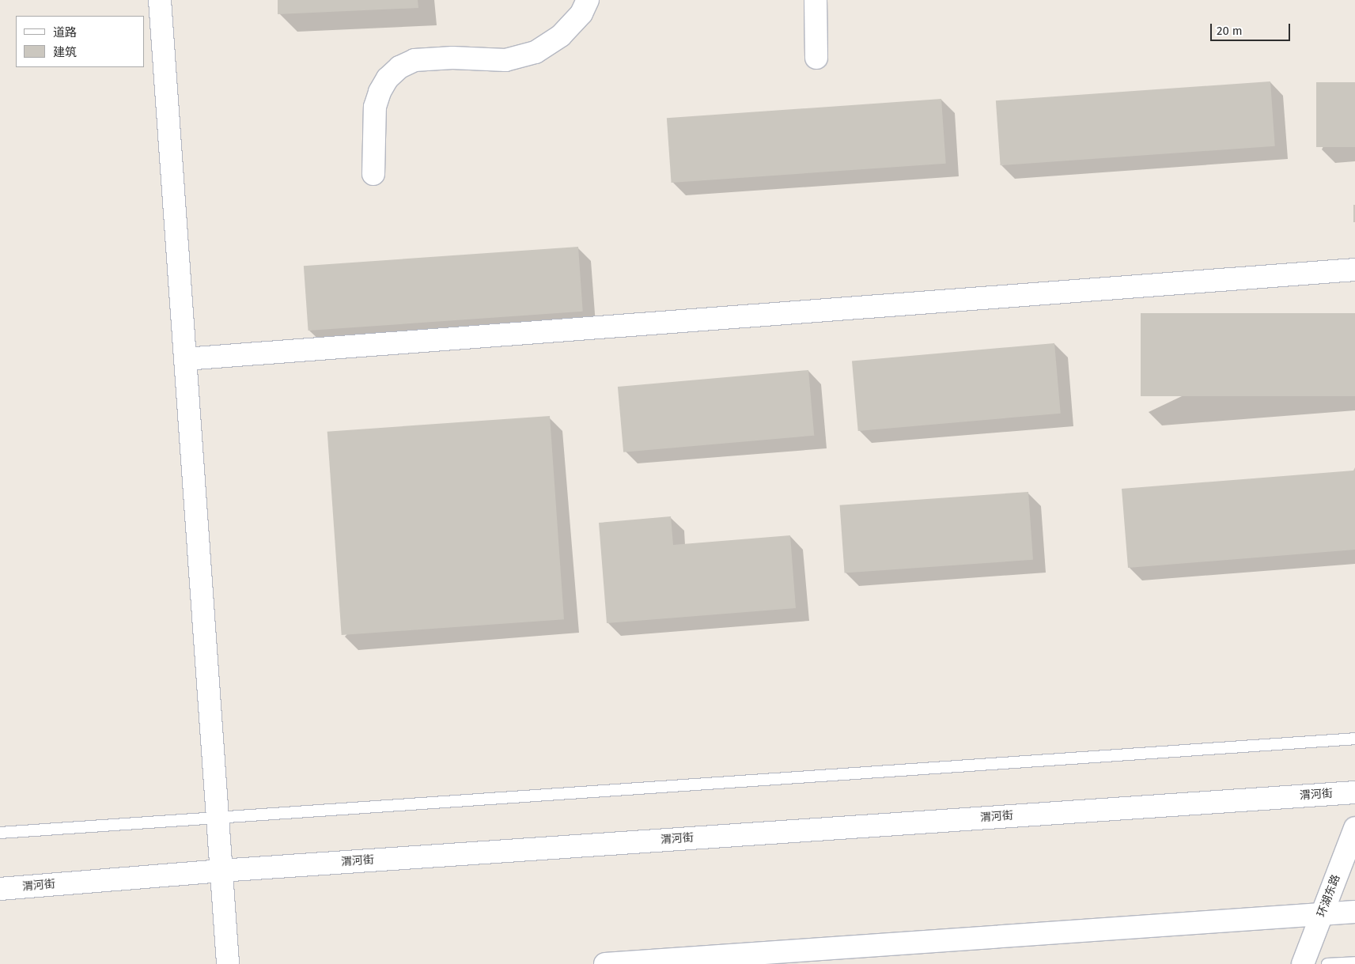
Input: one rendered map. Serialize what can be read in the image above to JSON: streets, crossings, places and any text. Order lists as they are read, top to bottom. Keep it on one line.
{"streets":{"street":["渭河街","环湖东路"]},"legend":["道路","建筑"],"scale_bar":"20 m"}
